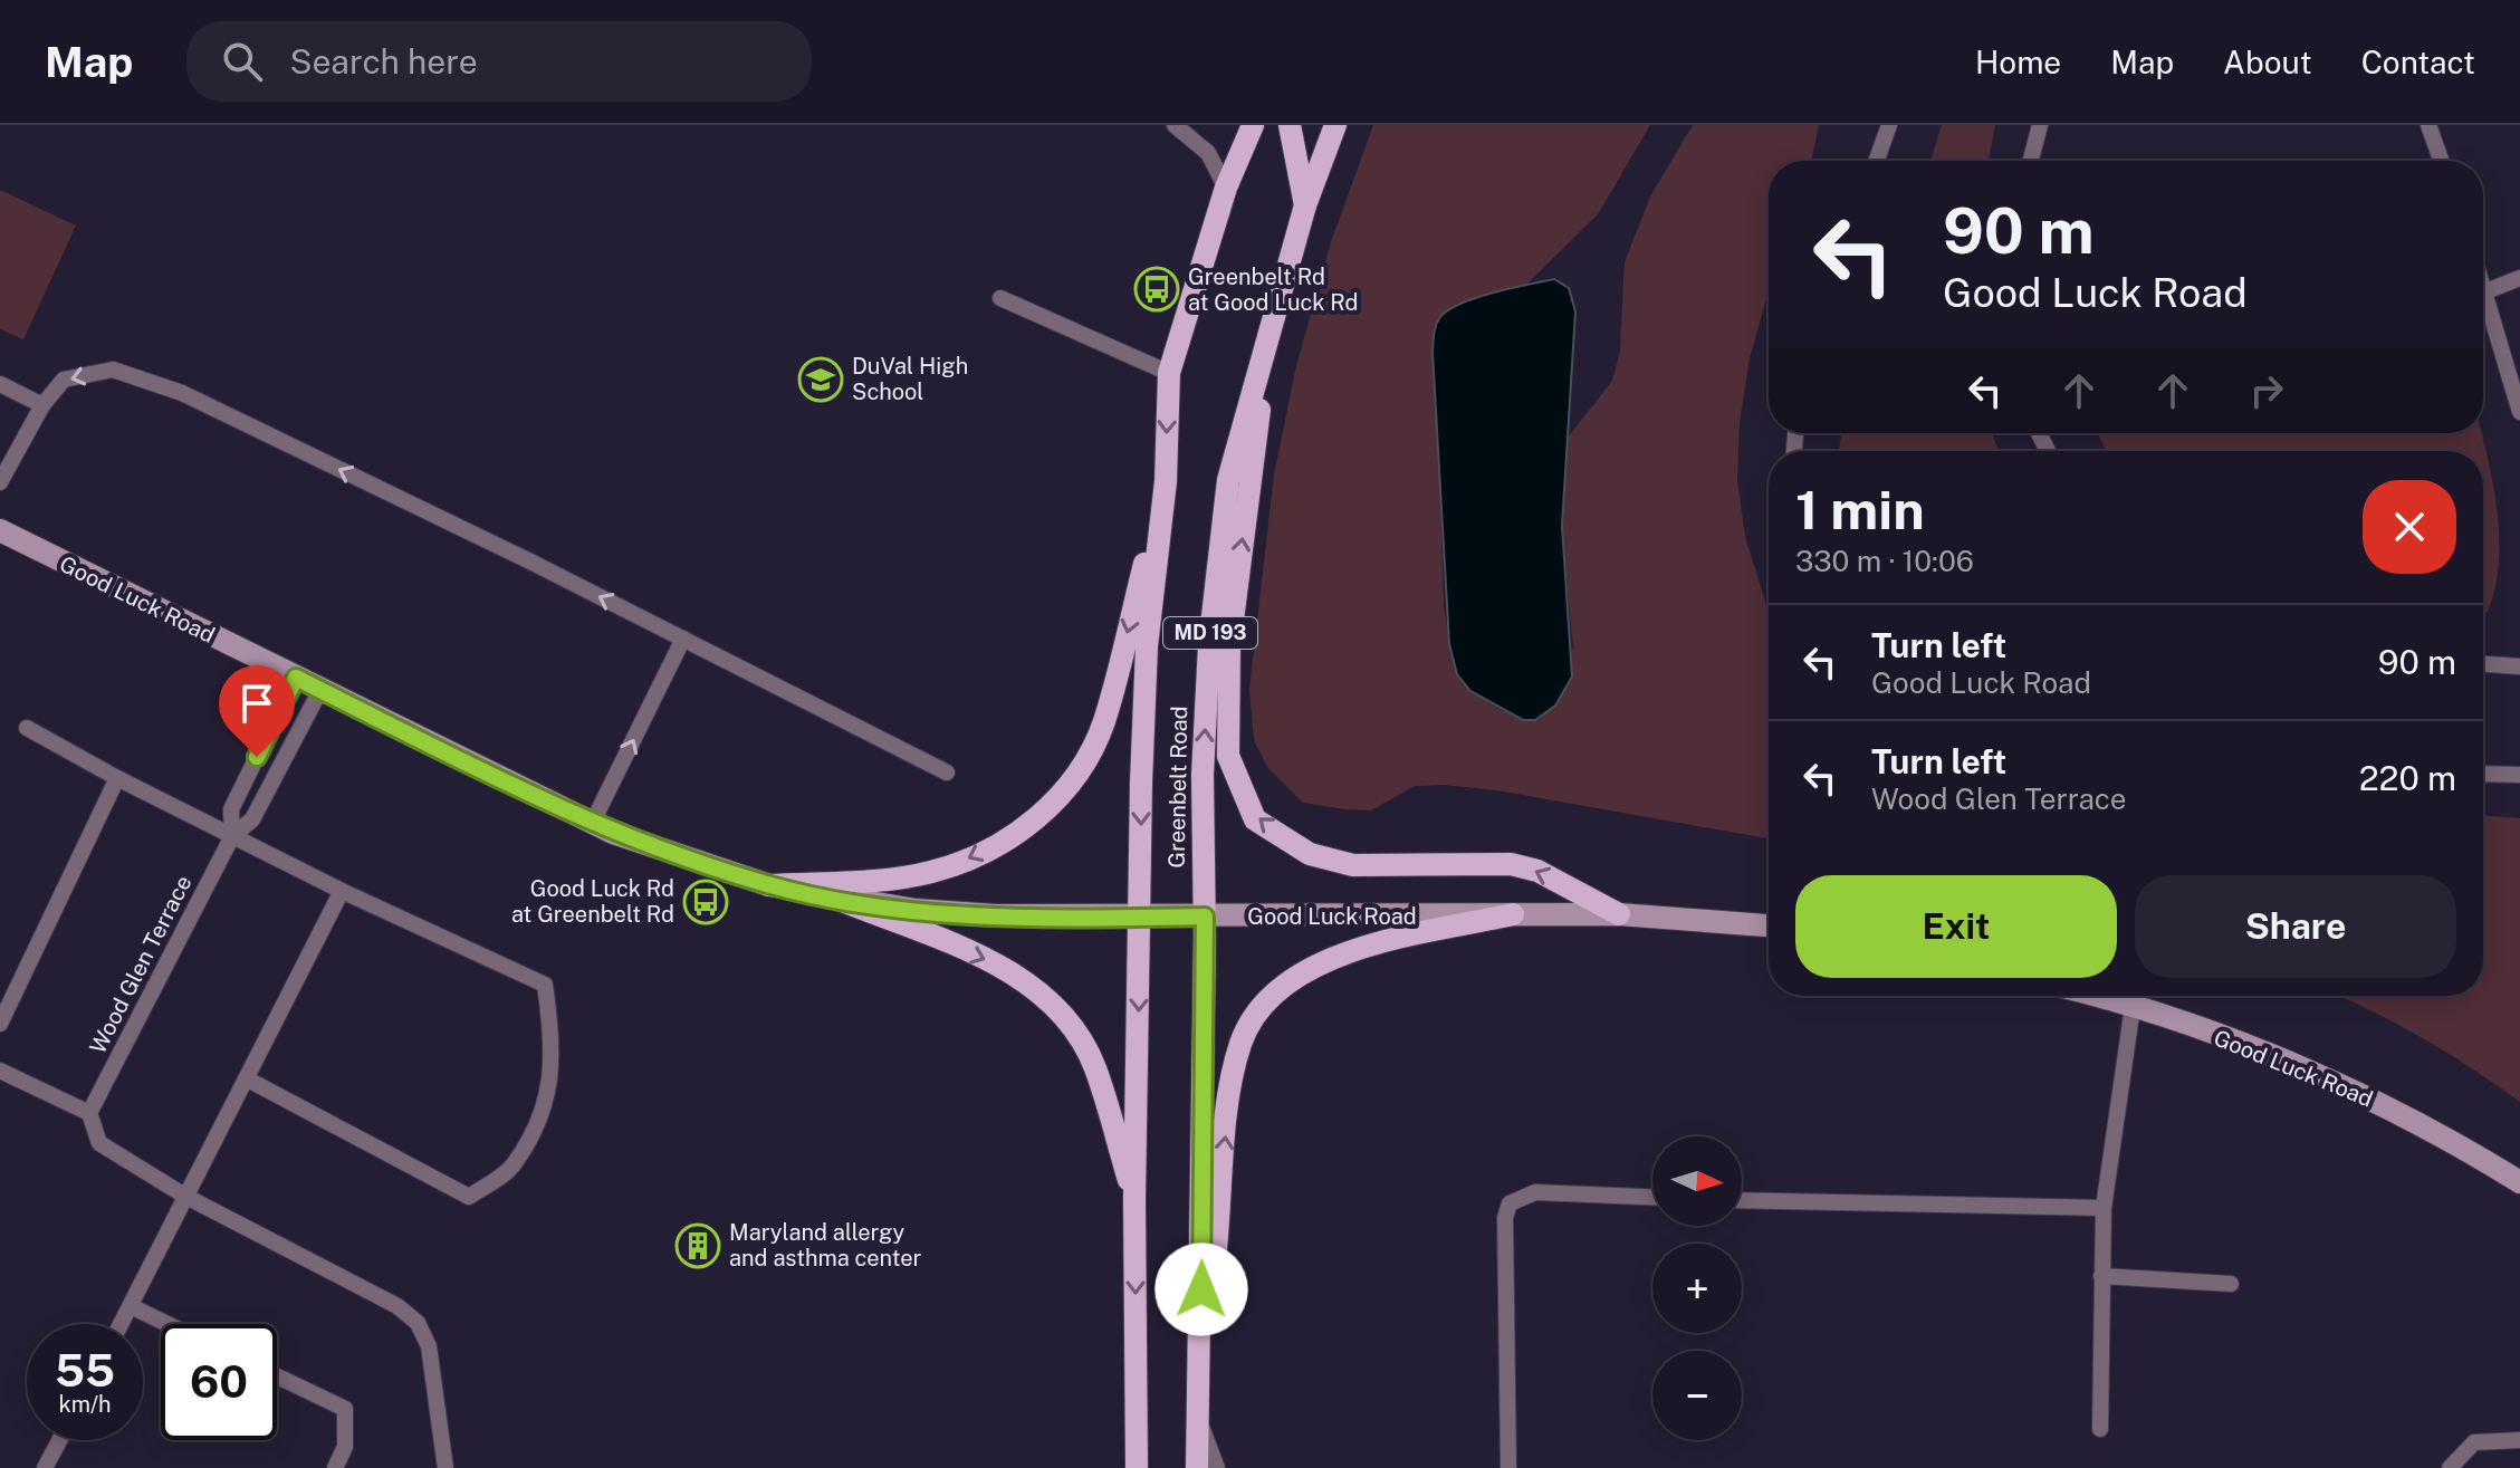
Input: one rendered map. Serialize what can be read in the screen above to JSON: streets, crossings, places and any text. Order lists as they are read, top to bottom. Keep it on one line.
{"streets":{"main road":["Good Luck Road","MD 193","Greenbelt Road"],"lane":["Wood Glen Terrace"]},"crossings":[["Good Luck Road","Greenbelt Road"],["Good Luck Road","Wood Glen Terrace"]],"places":{"bus stop":["Greenbelt Rd at Good Luck Rd","Good Luck Rd at Greenbelt Rd"],"school or university":["DuVal High School"],"building":["Maryland allergy and asthma center"]},"north":"right","page":{"header":"Map","search":"Search here","nav":["Home","Map","About","Contact"],"turn":["90 m","Good Luck Road"],"heading":["1 min","330 m · 10:06"],"list":[{"name":"Turn left","note":"Good Luck Road","value":"90 m"},{"name":"Turn left","note":"Wood Glen Terrace","value":"220 m"}],"buttons":["Exit","Share"],"map_buttons":["+","−"],"speed":"55 km/h","limit":"60"}}
